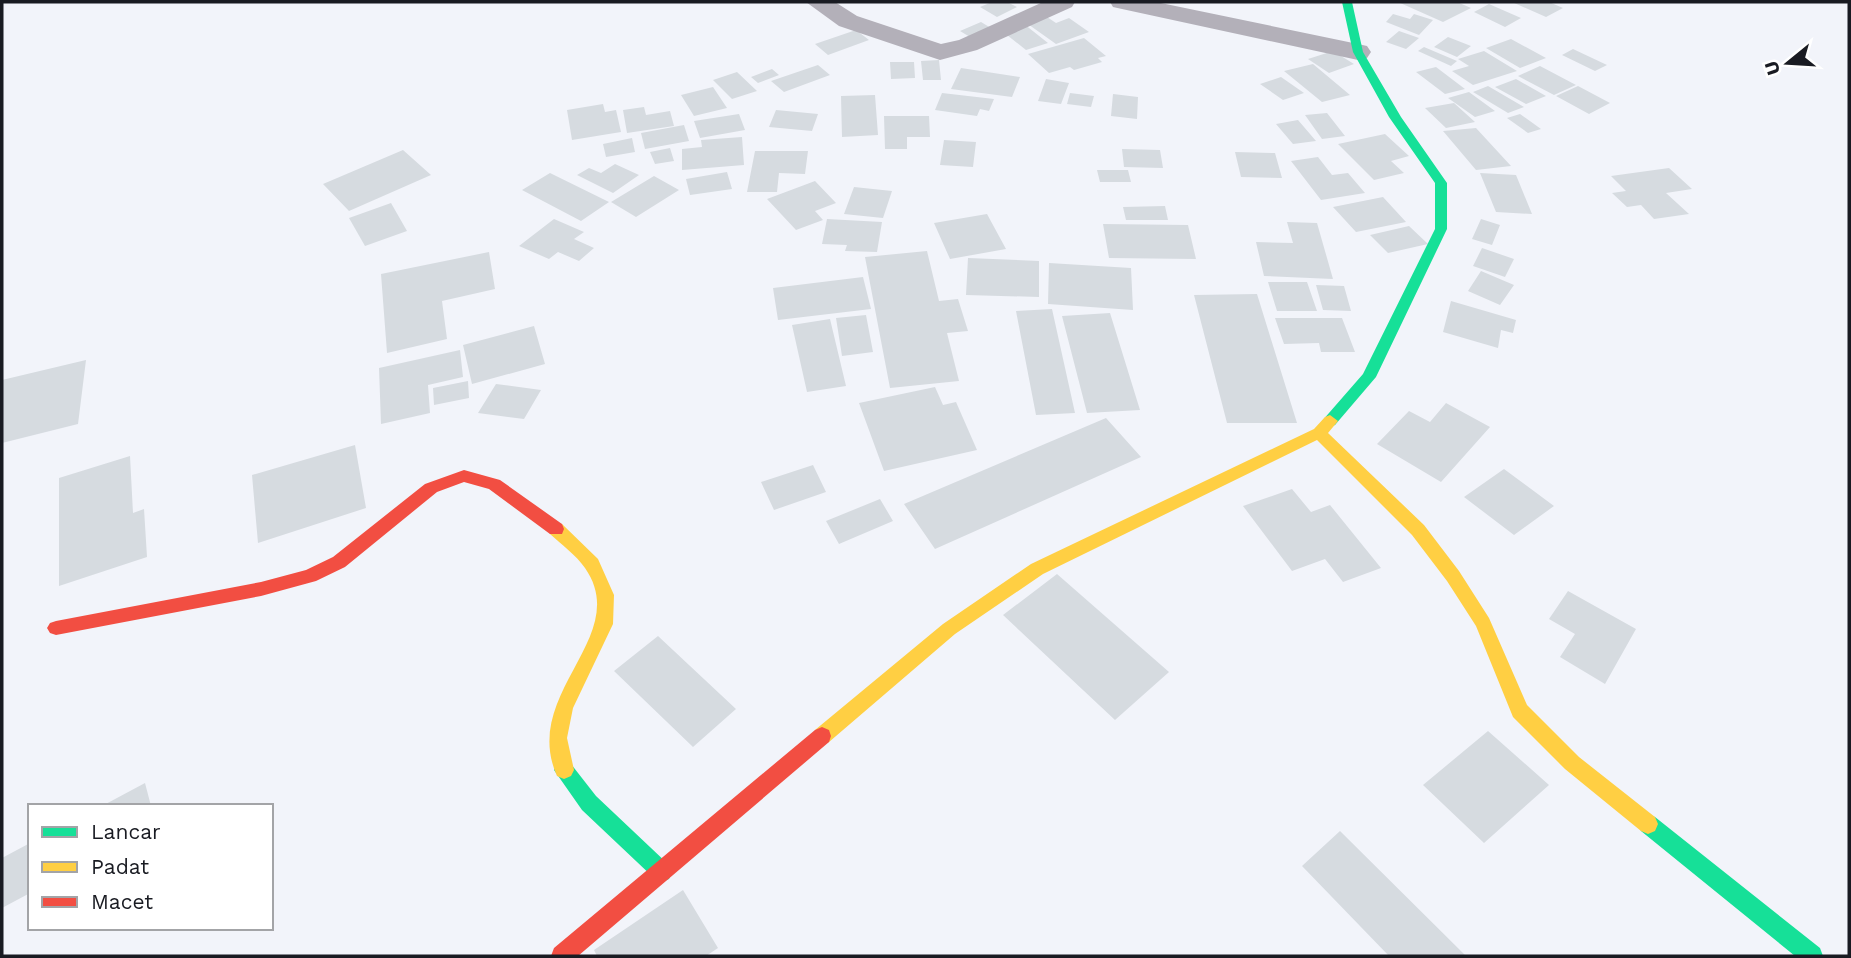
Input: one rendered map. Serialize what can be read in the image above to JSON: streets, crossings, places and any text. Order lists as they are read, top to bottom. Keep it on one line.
{"legend":["Lancar","Padat","Macet"],"north":"left"}
